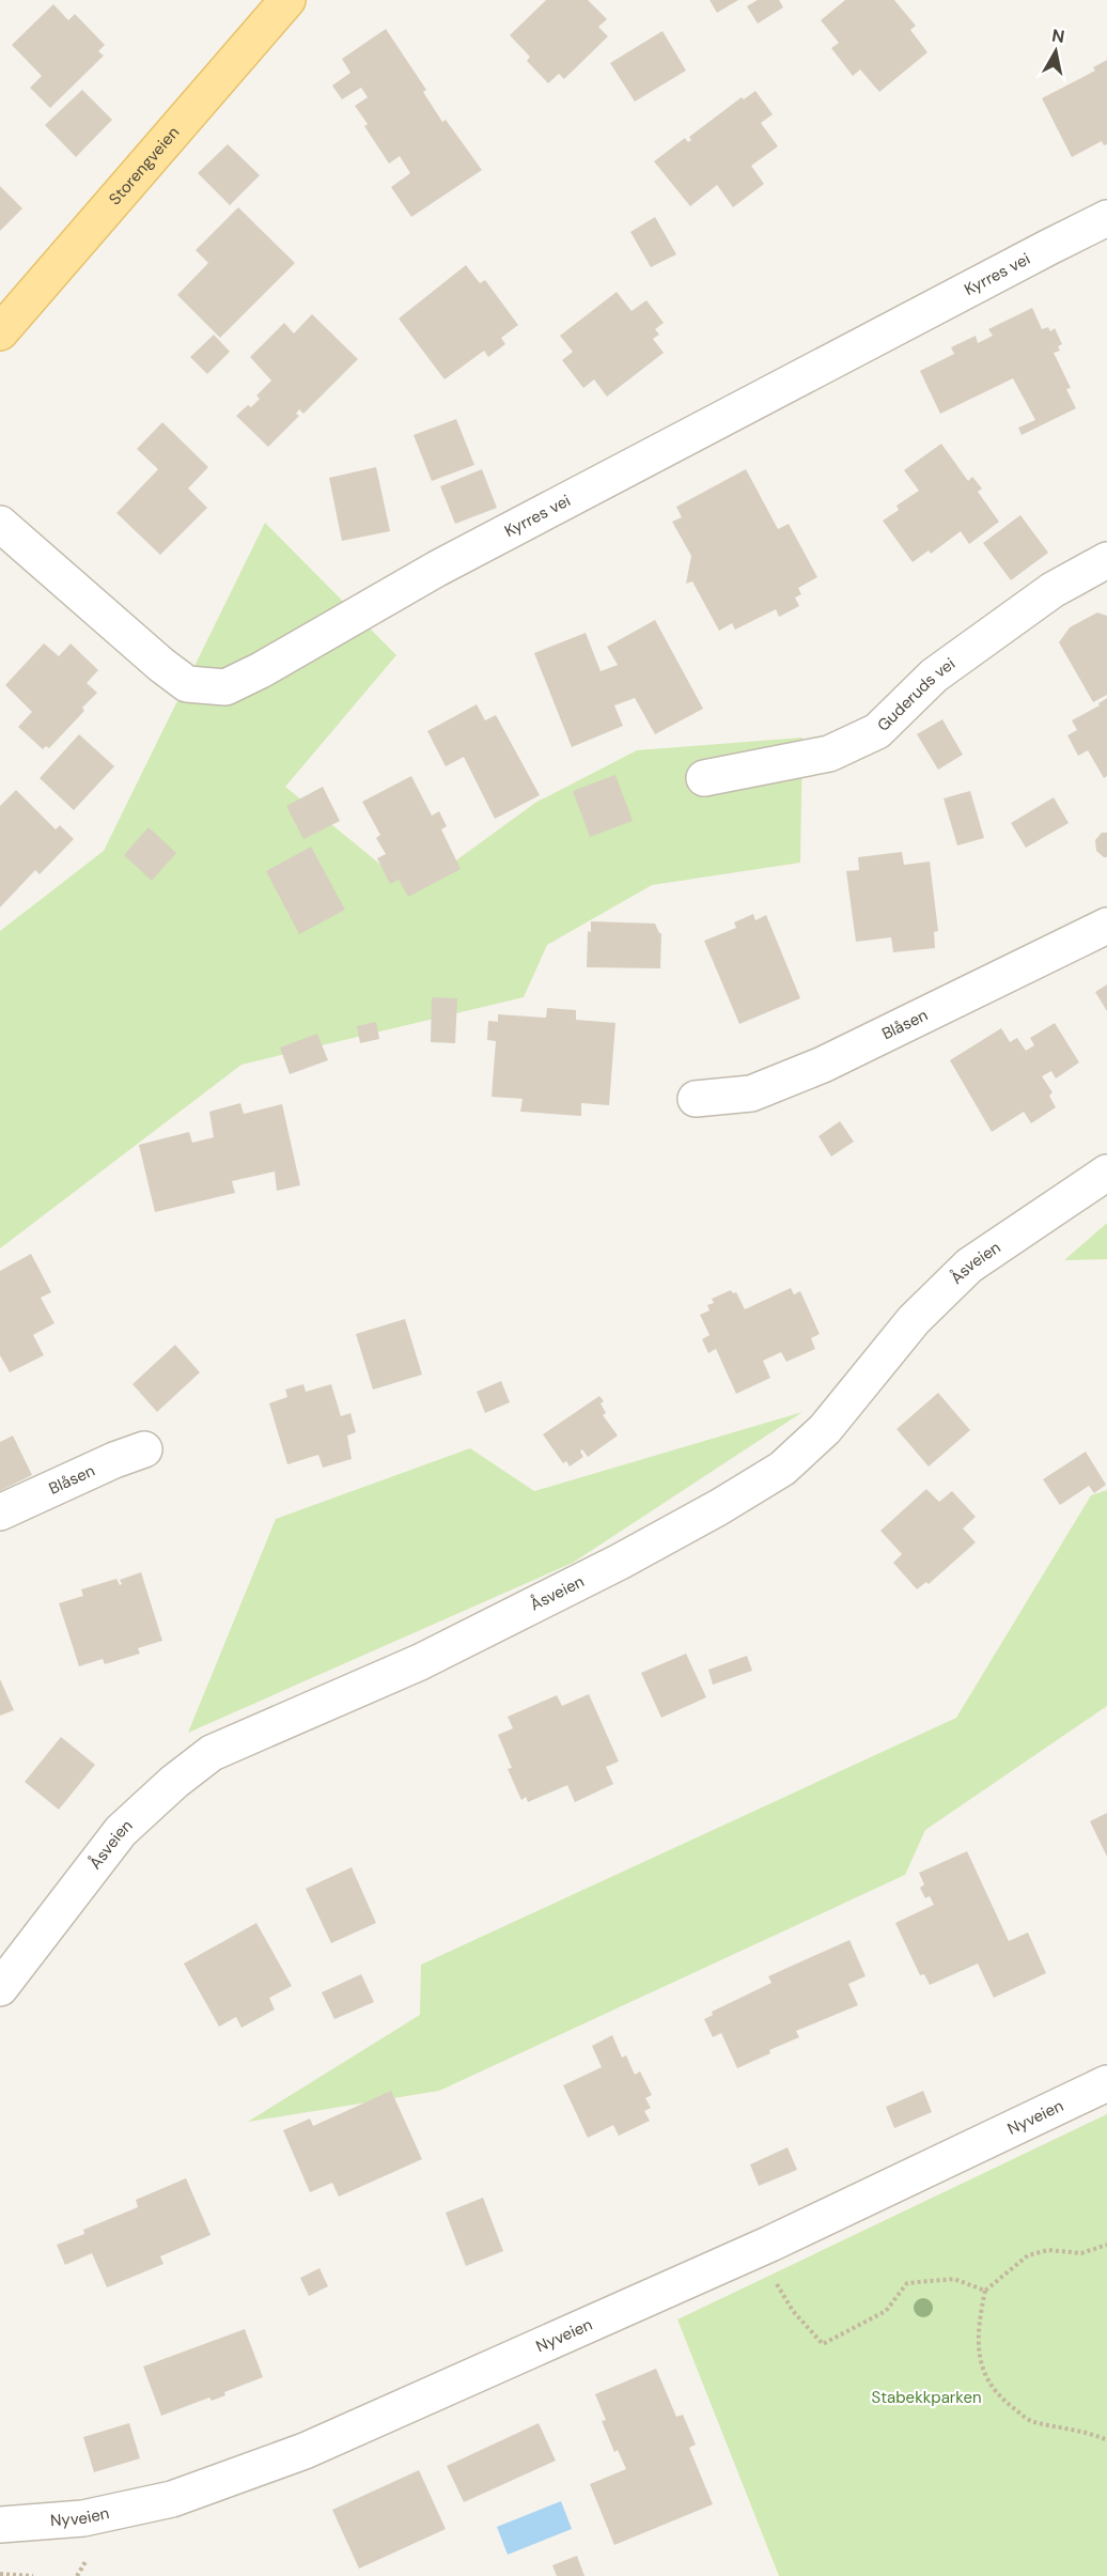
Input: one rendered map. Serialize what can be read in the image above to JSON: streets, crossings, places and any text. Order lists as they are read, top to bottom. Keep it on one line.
{"streets":{"main road":["Storengveien"],"street":["Kyrres vei","Guderuds vei","Blåsen","Åsveien","Nyveien"]},"parks":["Stabekkparken"],"north":"top"}
